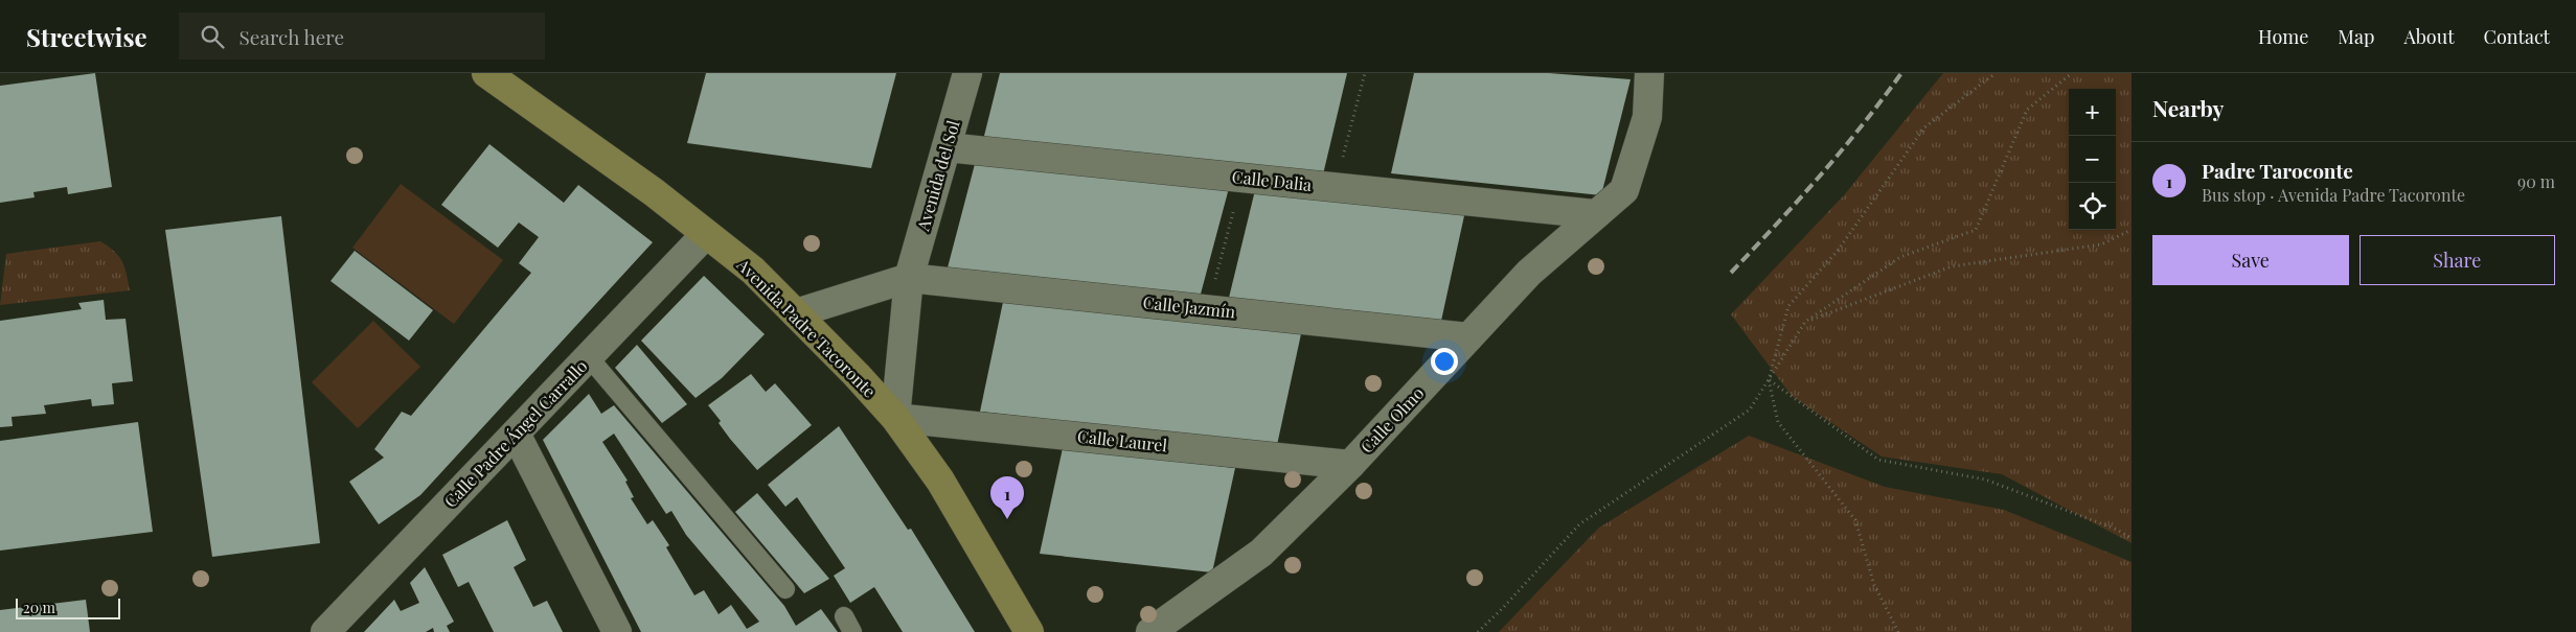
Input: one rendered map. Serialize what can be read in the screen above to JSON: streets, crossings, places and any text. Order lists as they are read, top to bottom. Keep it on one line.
{"streets":{"main road":["Avenida Padre Tacoronte"],"street":["Avenida del Sol","Calle Dalia","Calle Jazmín","Calle Olmo","Calle Padre Ángel Carrallo","Calle Laurel"]},"crossings":[["Avenida del Sol","Calle Dalia"],["Avenida del Sol","Calle Jazmín"],["Avenida del Sol","Avenida Padre Tacoronte"],["Avenida del Sol","Calle Laurel"],["Calle Dalia","Calle Olmo"],["Calle Jazmín","Calle Olmo"],["Avenida Padre Tacoronte","Calle Padre Ángel Carrallo"],["Avenida Padre Tacoronte","Calle Laurel"],["Calle Olmo","Calle Laurel"]],"scale_bar":"20 m","page":{"header":"Streetwise","search":"Search here","nav":["Home","Map","About","Contact"],"heading":"Nearby","map_buttons":["+","−"],"list":[{"mark":"1","name":"Padre Taroconte","note":"Bus stop · Avenida Padre Tacoronte","value":"90 m"}],"buttons":["Save","Share"],"pins":"1","scale":"20 m"}}
